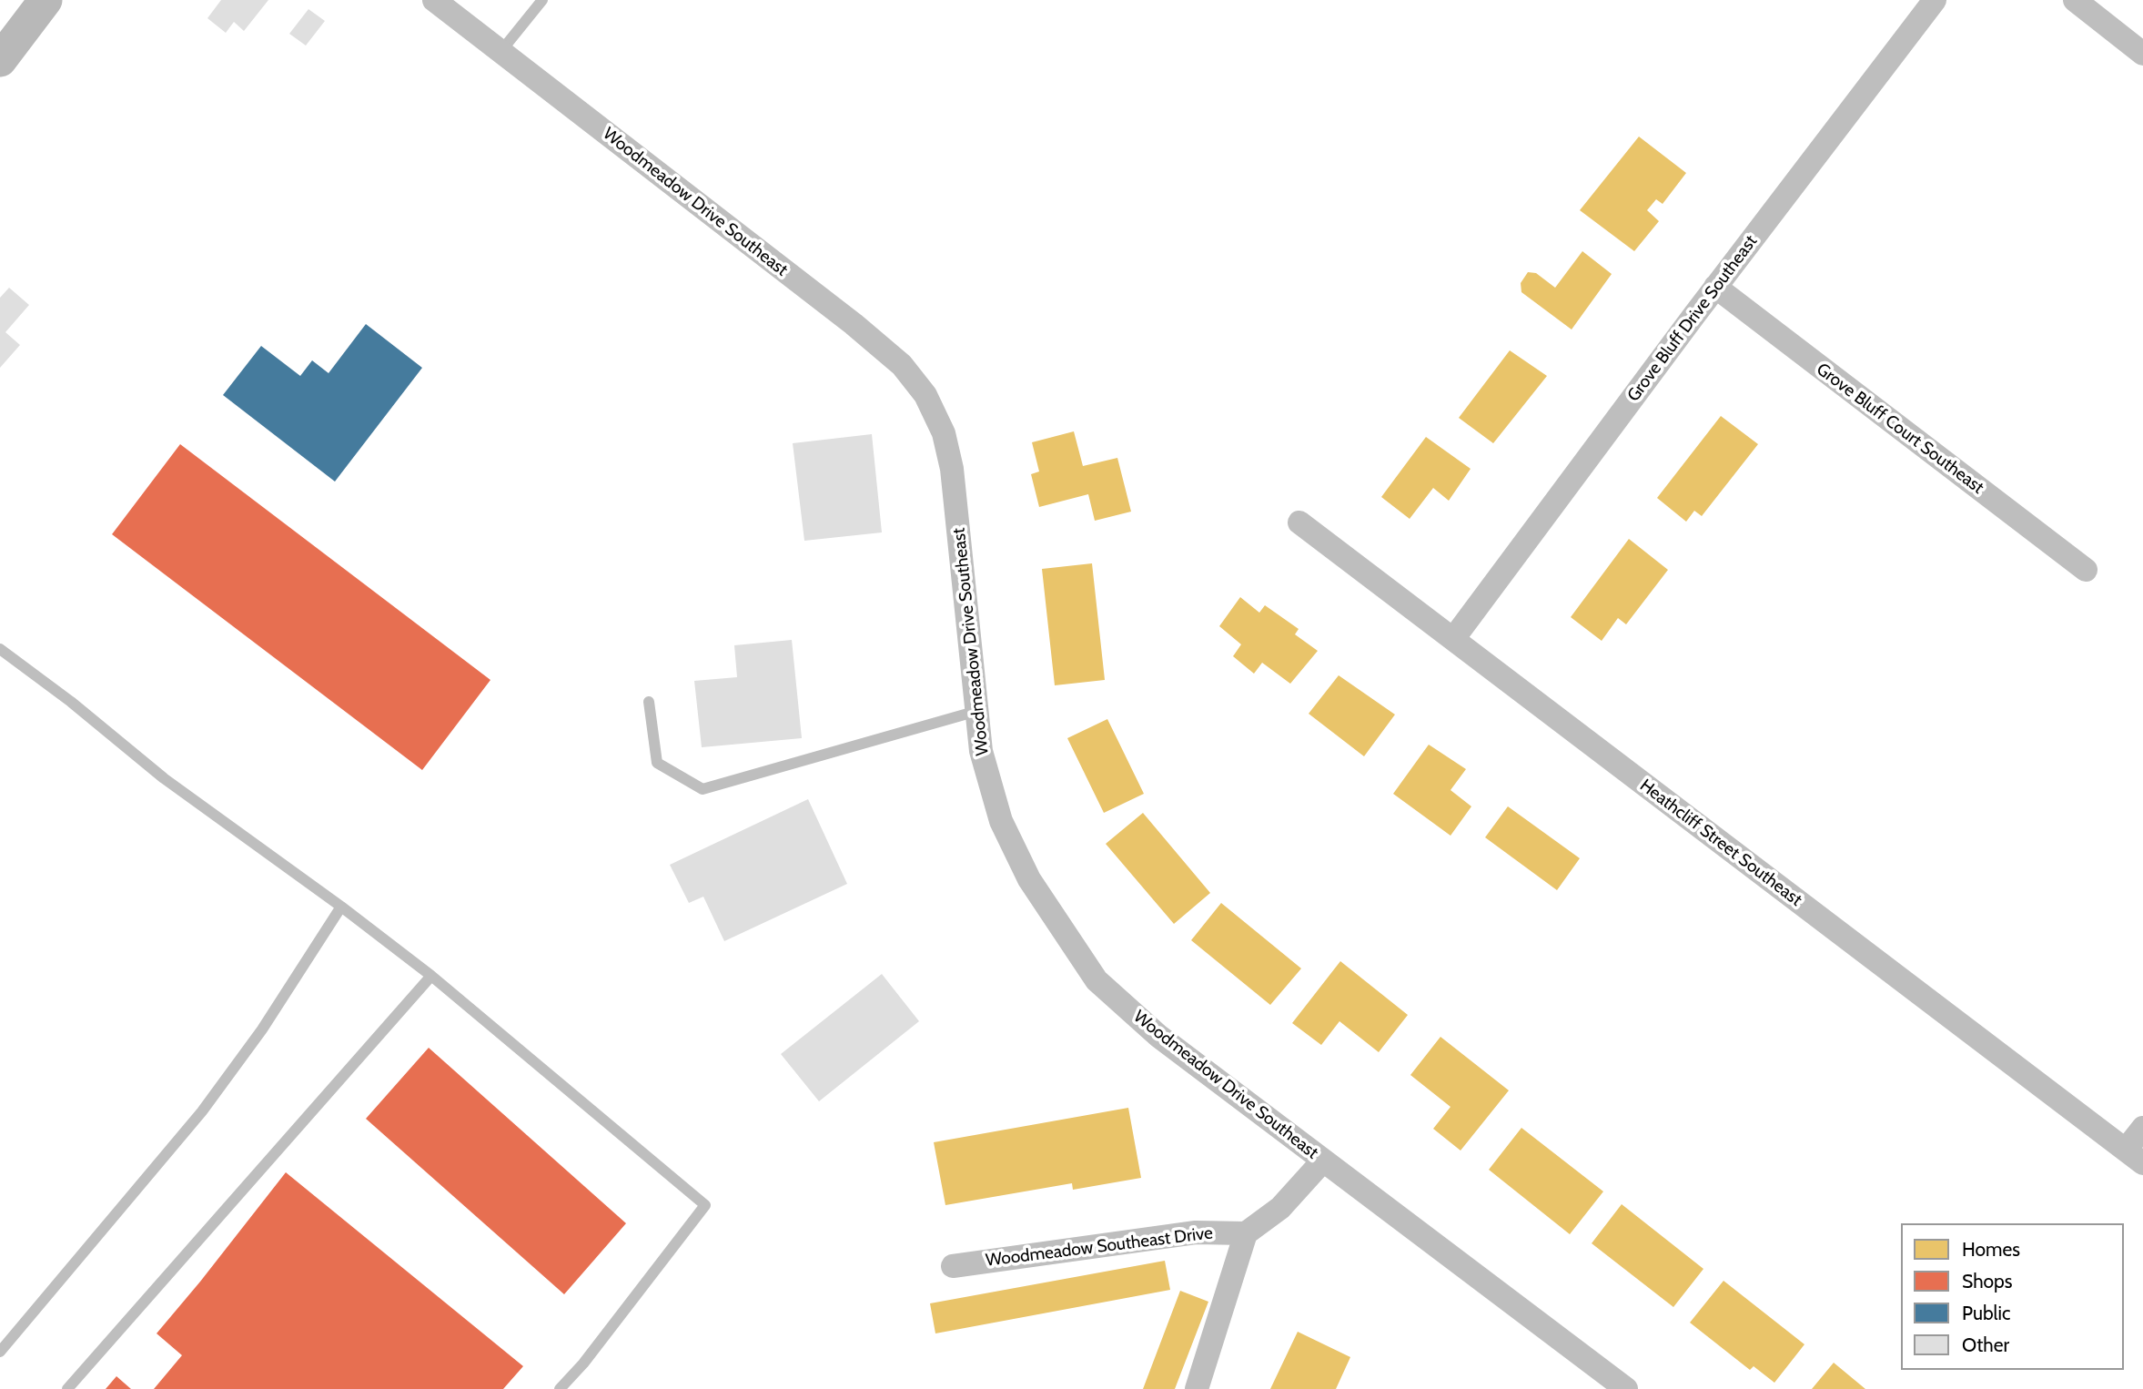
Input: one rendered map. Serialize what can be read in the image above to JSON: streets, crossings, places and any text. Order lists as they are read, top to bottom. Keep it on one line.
{"streets":{"street":["Woodmeadow Drive Southeast","Grove Bluff Drive Southeast","Grove Bluff Court Southeast","Heathcliff Street Southeast","Woodmeadow Southeast Drive"]},"crossings":[["Grove Bluff Drive Southeast","Grove Bluff Court Southeast"],["Grove Bluff Drive Southeast","Heathcliff Street Southeast"]],"legend":["Homes","Shops","Public","Other"]}
